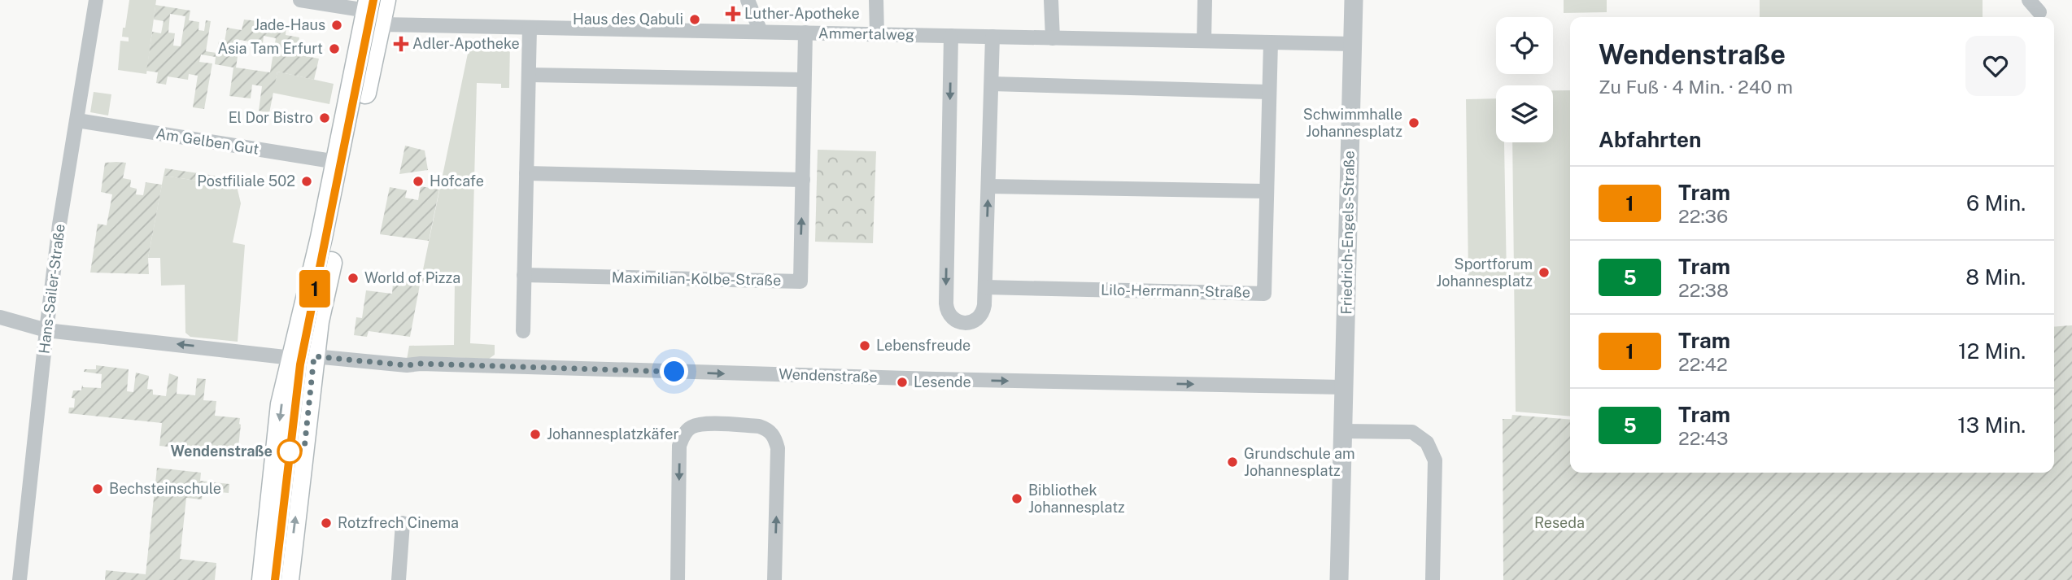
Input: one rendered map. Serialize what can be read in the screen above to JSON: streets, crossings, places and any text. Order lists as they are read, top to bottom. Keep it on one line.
{"streets":{"street":["Ammertalweg","Am Gelben Gut","Friedrich-Engels-Straße","Maximilian-Kolbe-Straße","Hans-Sailer-Straße","Lilo-Herrmann-Straße","Wendenstraße"]},"crossings":[["Ammertalweg","Friedrich-Engels-Straße"],["Ammertalweg","Maximilian-Kolbe-Straße"],["Ammertalweg","Lilo-Herrmann-Straße"],["Am Gelben Gut","Hans-Sailer-Straße"],["Friedrich-Engels-Straße","Wendenstraße"]],"one_way":["Wendenstraße"],"parks":["Reseda"],"places":{"health":["Luther-Apotheke","Adler-Apotheke"],"other":["Haus des Qabuli","Jade-Haus","Asia Tam Erfurt","El Dor Bistro","Schwimmhalle Johannesplatz","Postfiliale 502","Hofcafe","Sportforum Johannesplatz","World of Pizza","Lebensfreude","Lesende","Johannesplatzkäfer","Wendenstraße","Grundschule am Johannesplatz","Bechsteinschule","Bibliothek Johannesplatz","Rotzfrech Cinema"]},"lines":["tram line 1"],"page":{"on_map":"1","heading":[["Wendenstraße","Zu Fuß · 4 Min. · 240 m"],"Abfahrten"],"list":[{"mark":"1","name":"Tram","note":"22:36","value":"6 Min."},{"mark":"5","name":"Tram","note":"22:38","value":"8 Min."},{"mark":"1","name":"Tram","note":"22:42","value":"12 Min."},{"mark":"5","name":"Tram","note":"22:43","value":"13 Min."}]}}
